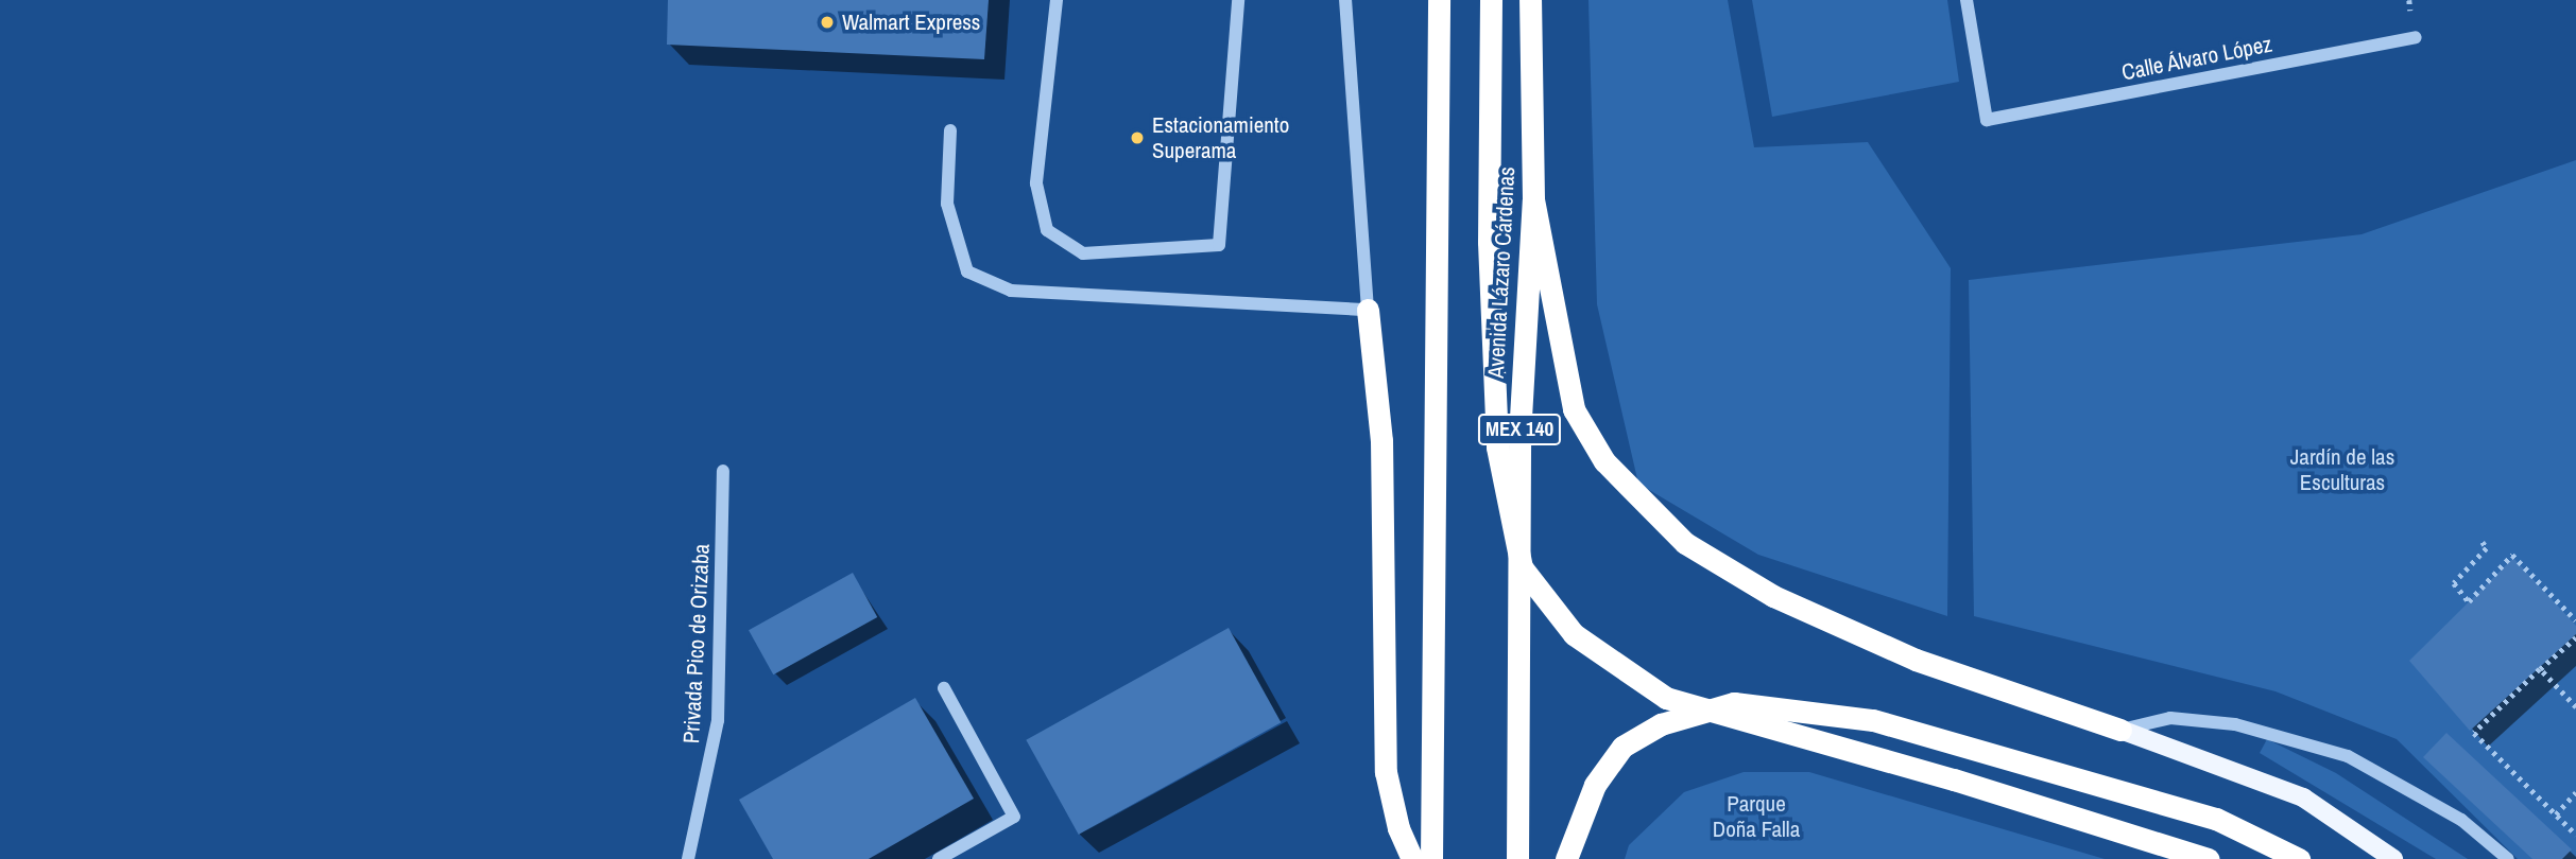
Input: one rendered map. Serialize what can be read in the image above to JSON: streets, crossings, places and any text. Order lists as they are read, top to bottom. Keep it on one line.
{"streets":{"highway":["Avenida Lázaro Cárdenas","MEX 140"],"street":["Calle Álvaro López","Privada Pico de Orizaba"]},"parks":["Jardín de las Esculturas","Parque Doña Falla"],"places":["Walmart Express","Estacionamiento Superama"]}
